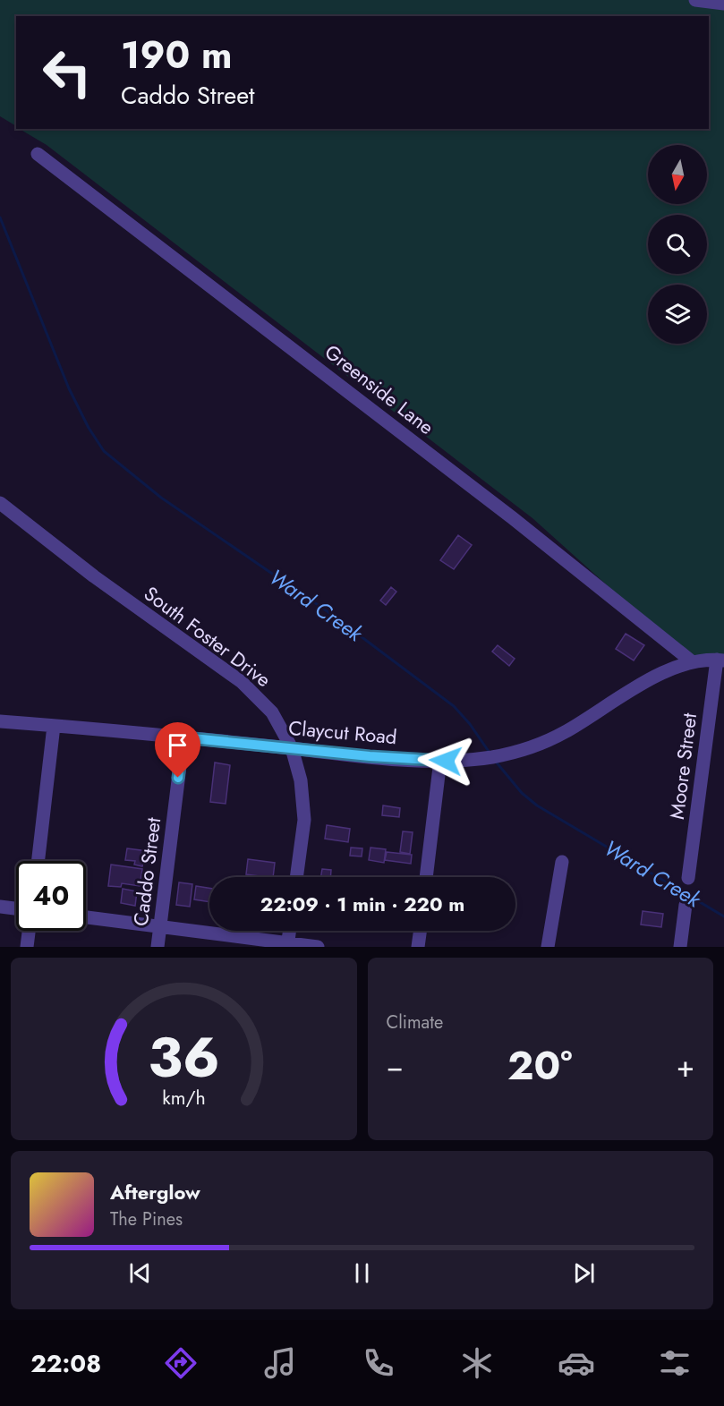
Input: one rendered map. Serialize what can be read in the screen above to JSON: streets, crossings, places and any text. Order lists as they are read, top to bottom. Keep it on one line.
{"streets":{"street":["Greenside Lane","South Foster Drive","Claycut Road","Moore Street","Caddo Street"]},"crossings":[["Greenside Lane","Claycut Road"],["South Foster Drive","Claycut Road"],["Claycut Road","Moore Street"],["Claycut Road","Caddo Street"]],"water":["Ward Creek"],"north":"bottom","page":{"turn":["190 m","Caddo Street"],"limit":"40","trip":"22:09 · 1 min · 220 m","tile":"Climate","heat":["−","20°","+"],"song":["Afterglow","The Pines"],"tabs":"22:08","gauge":["36","km/h"]}}
